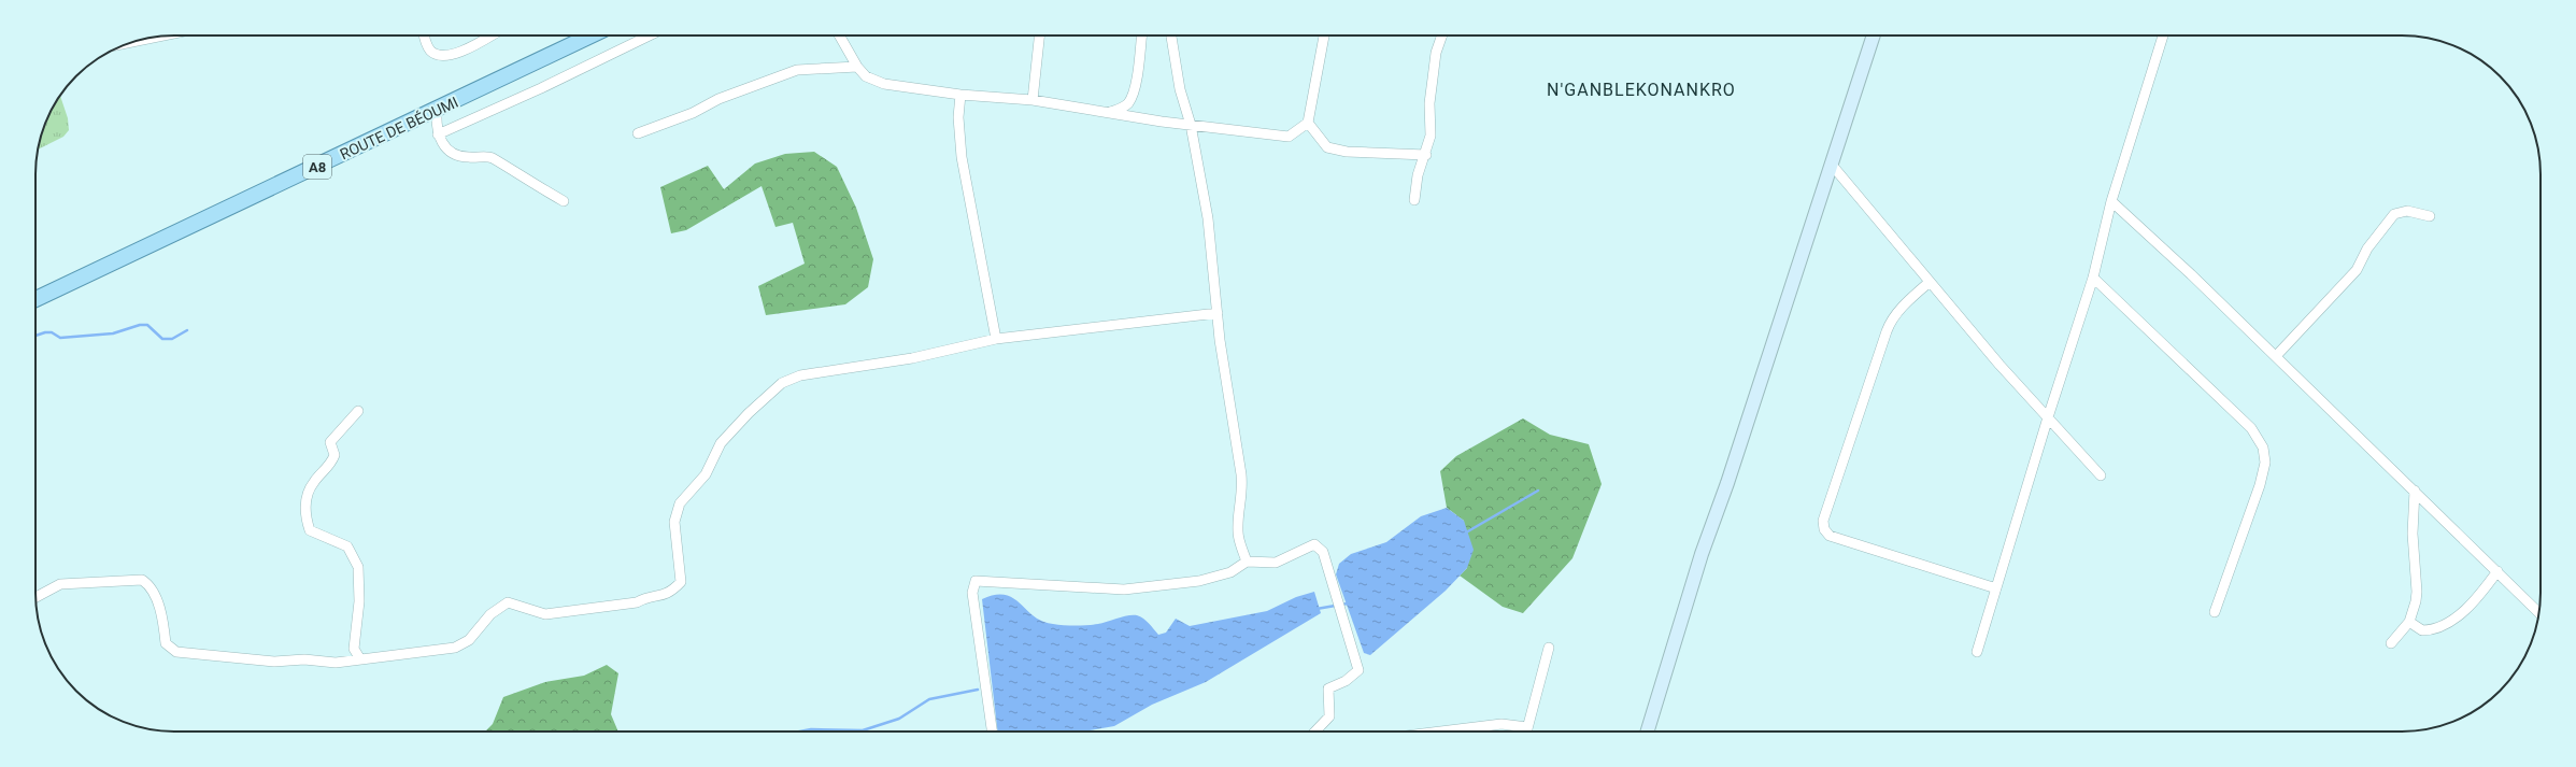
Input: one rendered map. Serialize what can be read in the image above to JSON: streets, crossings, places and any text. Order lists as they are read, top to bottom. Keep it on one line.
{"streets":{"main road":["ROUTE DE BÉOUMI","A8"]},"districts":["N'GANBLEKONANKRO"]}
